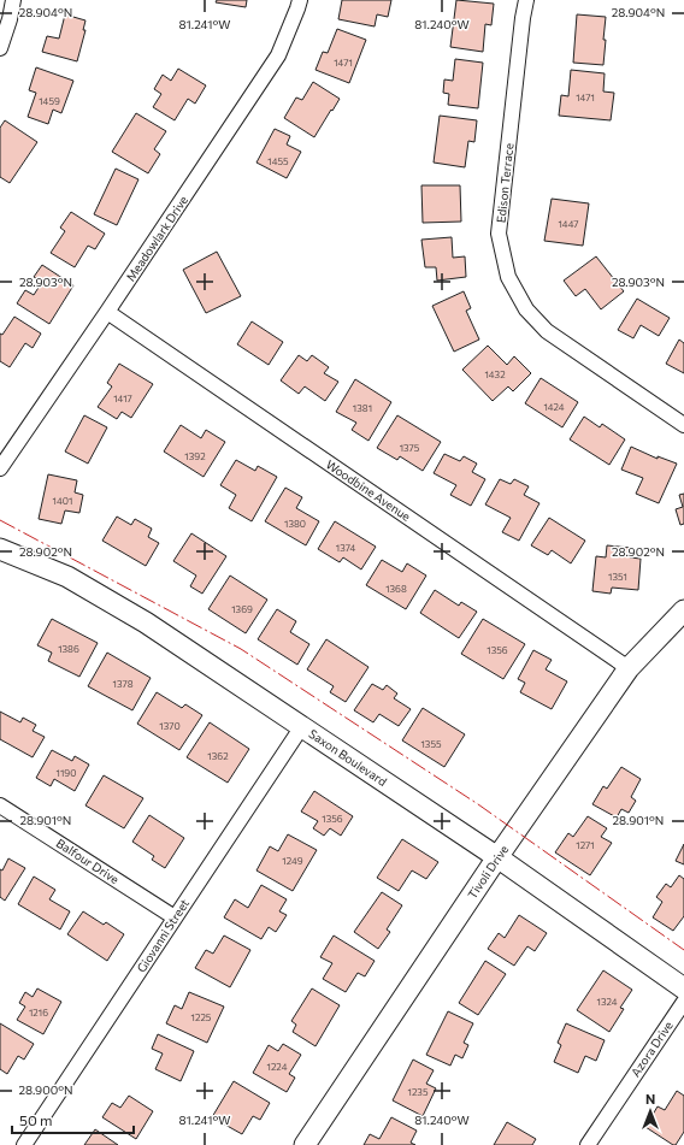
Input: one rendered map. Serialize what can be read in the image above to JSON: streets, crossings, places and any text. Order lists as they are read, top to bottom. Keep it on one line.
{"streets":{"main road":["Saxon Boulevard","Tivoli Drive"],"street":["Edison Terrace","Meadowlark Drive","Woodbine Avenue","Balfour Drive","Giovanni Street","Azora Drive"]},"crossings":[["Meadowlark Drive","Woodbine Avenue"],["Woodbine Avenue","Tivoli Drive"],["Saxon Boulevard","Tivoli Drive"],["Saxon Boulevard","Giovanni Street"],["Balfour Drive","Giovanni Street"]],"house_numbers":["1471","1471","1459","1455","1447","1432","1417","1424","1381","1375","1392","1401","1380","1374","1351","1368","1369","1386","1356","1378","1370","1355","1362","1190","1356","1271","1249","1324","1216","1225","1224","1235"],"scale_bar":"50 m","north":"top","coordinates":["28.904°N","81.241°W","81.240°W","28.903°N","28.902°N","28.901°N","28.900°N"]}
